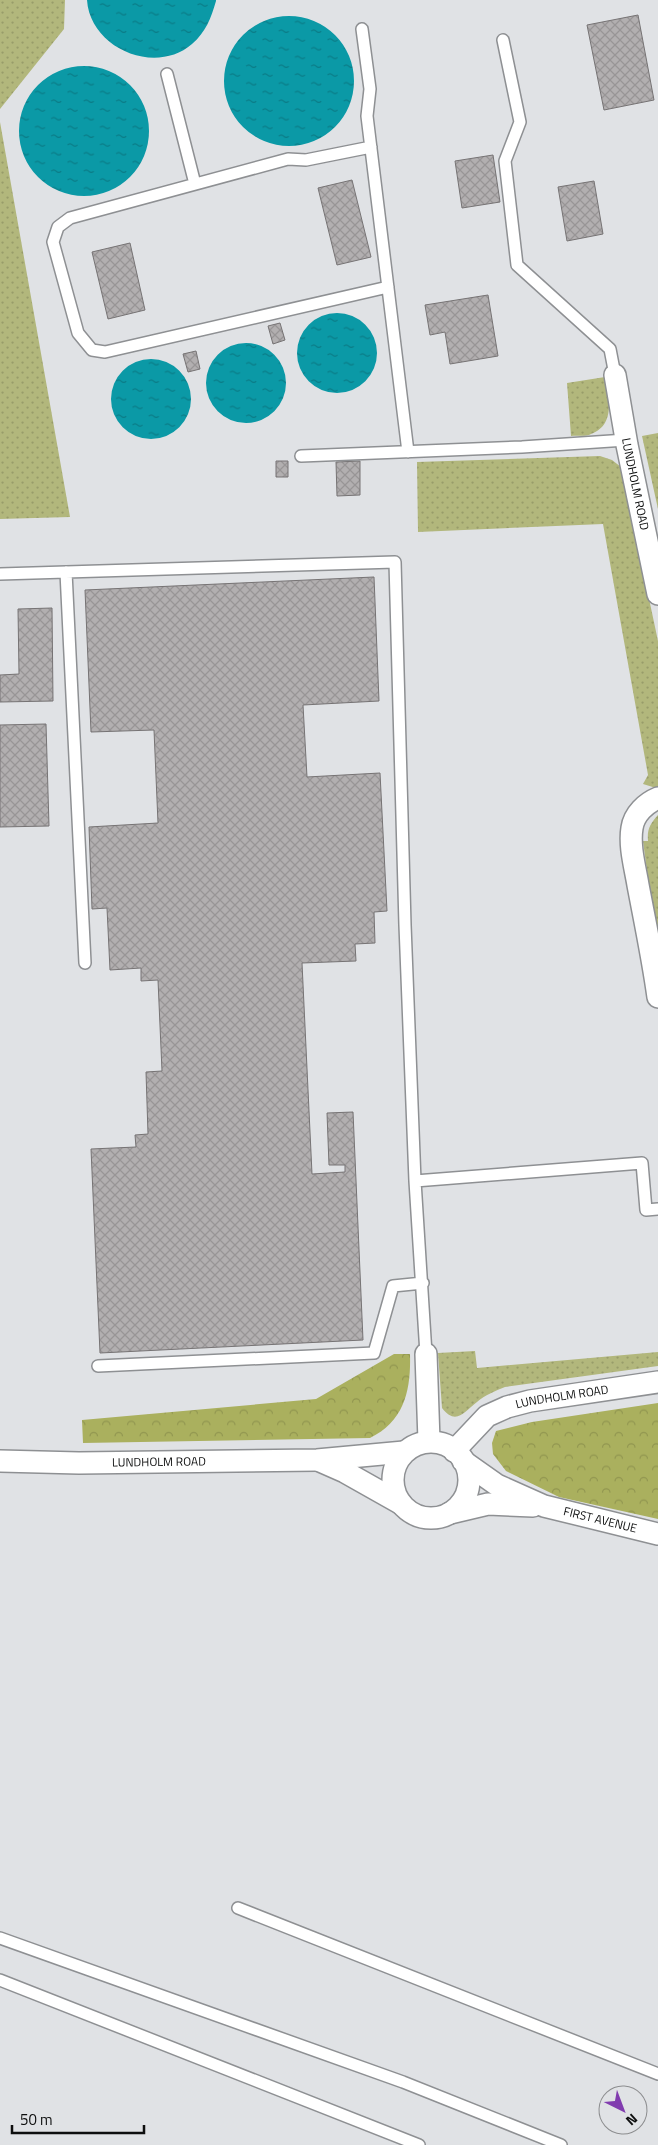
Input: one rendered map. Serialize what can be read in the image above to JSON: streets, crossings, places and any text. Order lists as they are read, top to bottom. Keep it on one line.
{"streets":{"street":["LUNDHOLM ROAD","FIRST AVENUE"]},"crossings":[["LUNDHOLM ROAD","FIRST AVENUE"]],"scale_bar":"50 m","north":"bottom right"}
